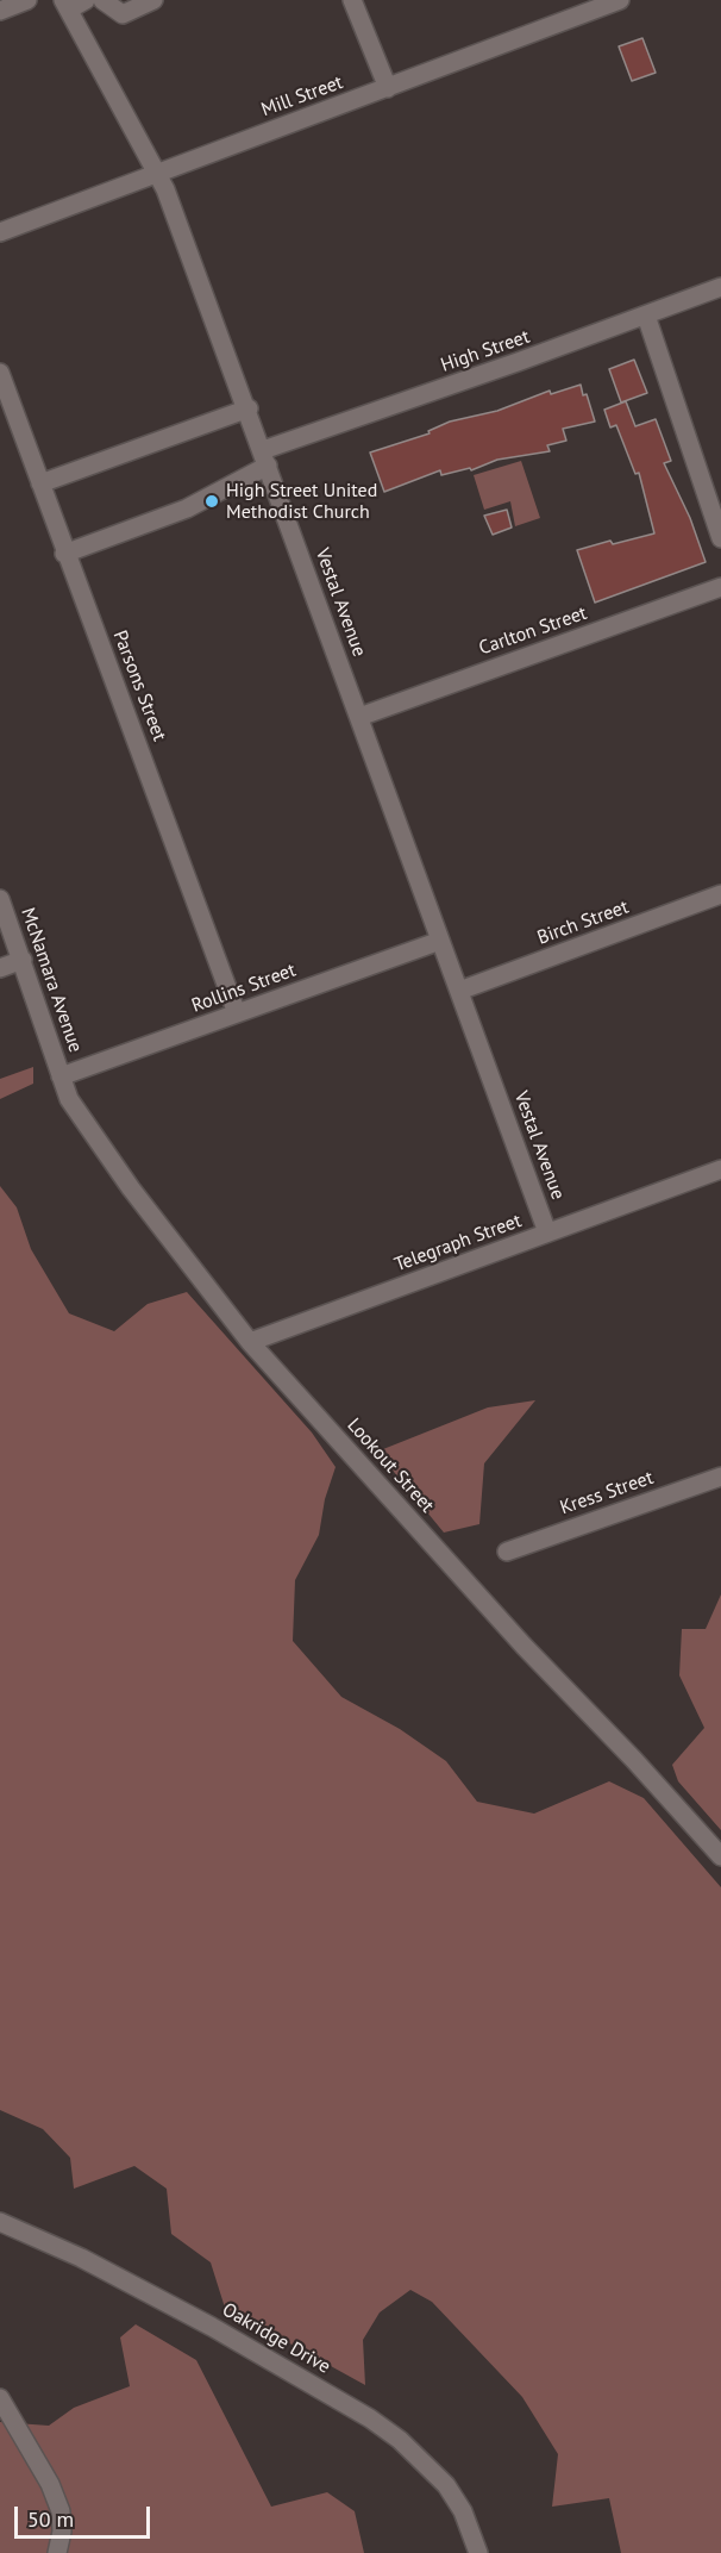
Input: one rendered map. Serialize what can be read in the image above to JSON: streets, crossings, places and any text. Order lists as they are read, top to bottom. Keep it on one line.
{"streets":{"street":["Mill Street","High Street","Vestal Avenue","Carlton Street","Parsons Street","Birch Street","McNamara Avenue","Rollins Street","Telegraph Street","Lookout Street","Kress Street","Oakridge Drive"]},"crossings":[["Mill Street","Vestal Avenue"],["High Street","Vestal Avenue"],["High Street","Parsons Street"],["Vestal Avenue","Carlton Street"],["Vestal Avenue","Birch Street"],["Vestal Avenue","Rollins Street"],["Vestal Avenue","Telegraph Street"],["Parsons Street","Rollins Street"],["McNamara Avenue","Rollins Street"],["McNamara Avenue","Lookout Street"],["Rollins Street","Lookout Street"],["Telegraph Street","Lookout Street"]],"places":["High Street United Methodist Church"],"scale_bar":"50 m"}
